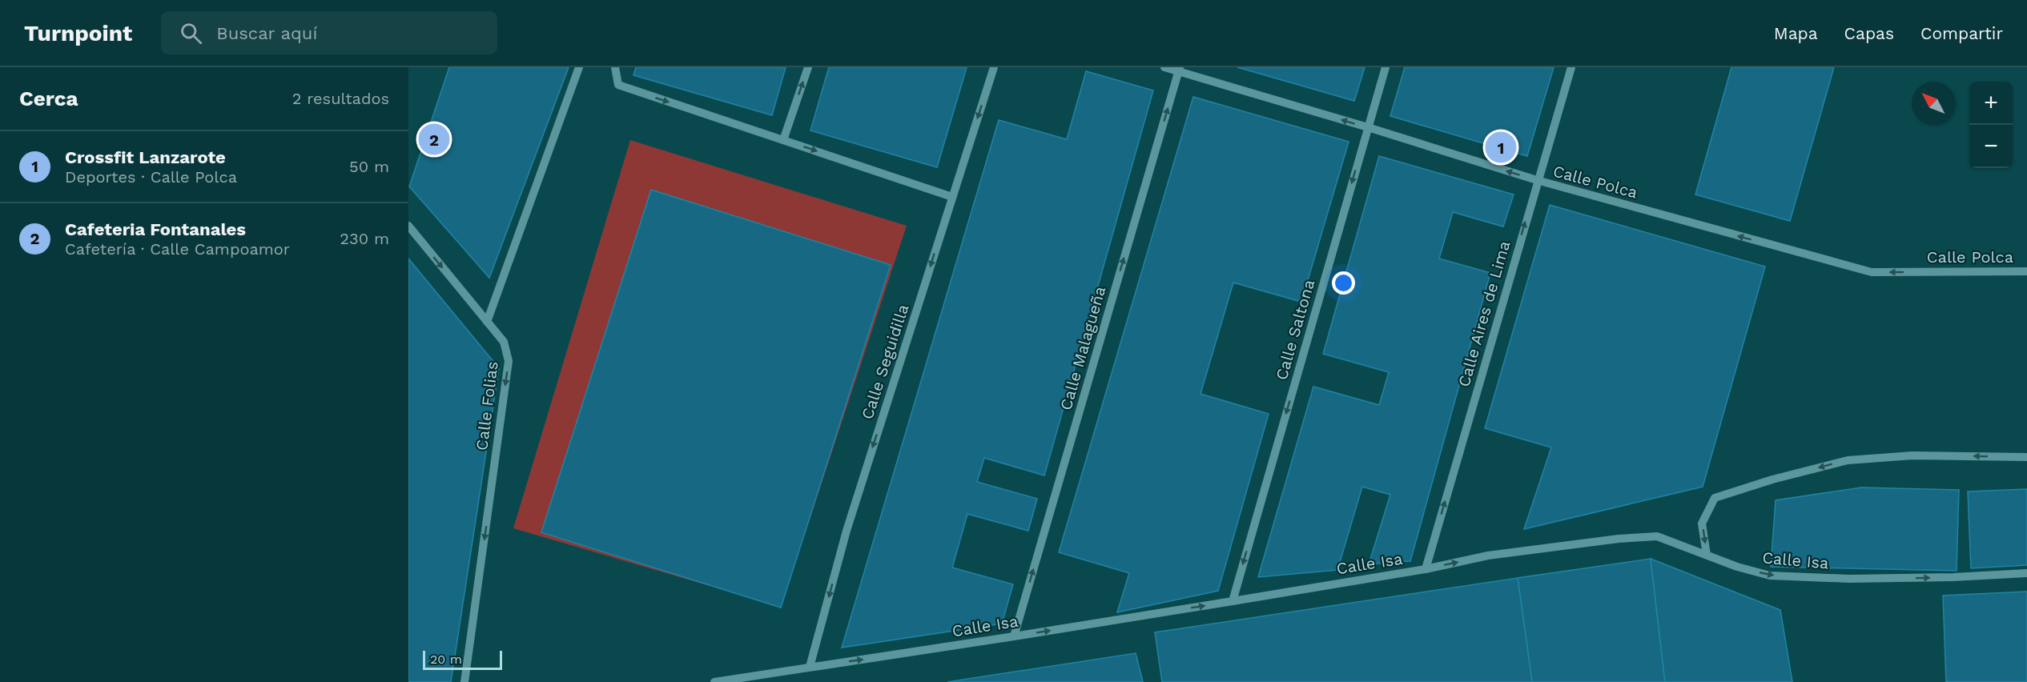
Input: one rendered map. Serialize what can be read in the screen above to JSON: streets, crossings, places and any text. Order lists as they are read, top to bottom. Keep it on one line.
{"streets":{"street":["Calle Polca","Calle Aires de Lima","Calle Saltona","Calle Malagueña","Calle Seguidilla","Calle Folias","Calle Isa"]},"crossings":[["Calle Polca","Calle Aires de Lima"],["Calle Polca","Calle Saltona"],["Calle Polca","Calle Malagueña"],["Calle Aires de Lima","Calle Isa"],["Calle Saltona","Calle Isa"],["Calle Malagueña","Calle Isa"],["Calle Seguidilla","Calle Isa"]],"one_way":["Calle Polca","Calle Aires de Lima","Calle Saltona","Calle Malagueña","Calle Seguidilla","Calle Folias","Calle Isa"],"scale_bar":"20 m","north":"top left","page":{"header":"Turnpoint","search":"Buscar aquí","nav":["Mapa","Capas","Compartir"],"heading":["Cerca","2 resultados"],"map_buttons":["+","−"],"pins":["2","1"],"list":[{"mark":"1","name":"Crossfit Lanzarote","note":"Deportes · Calle Polca","value":"50 m"},{"mark":"2","name":"Cafeteria Fontanales","note":"Cafetería · Calle Campoamor","value":"230 m"}],"scale":"20 m"}}
